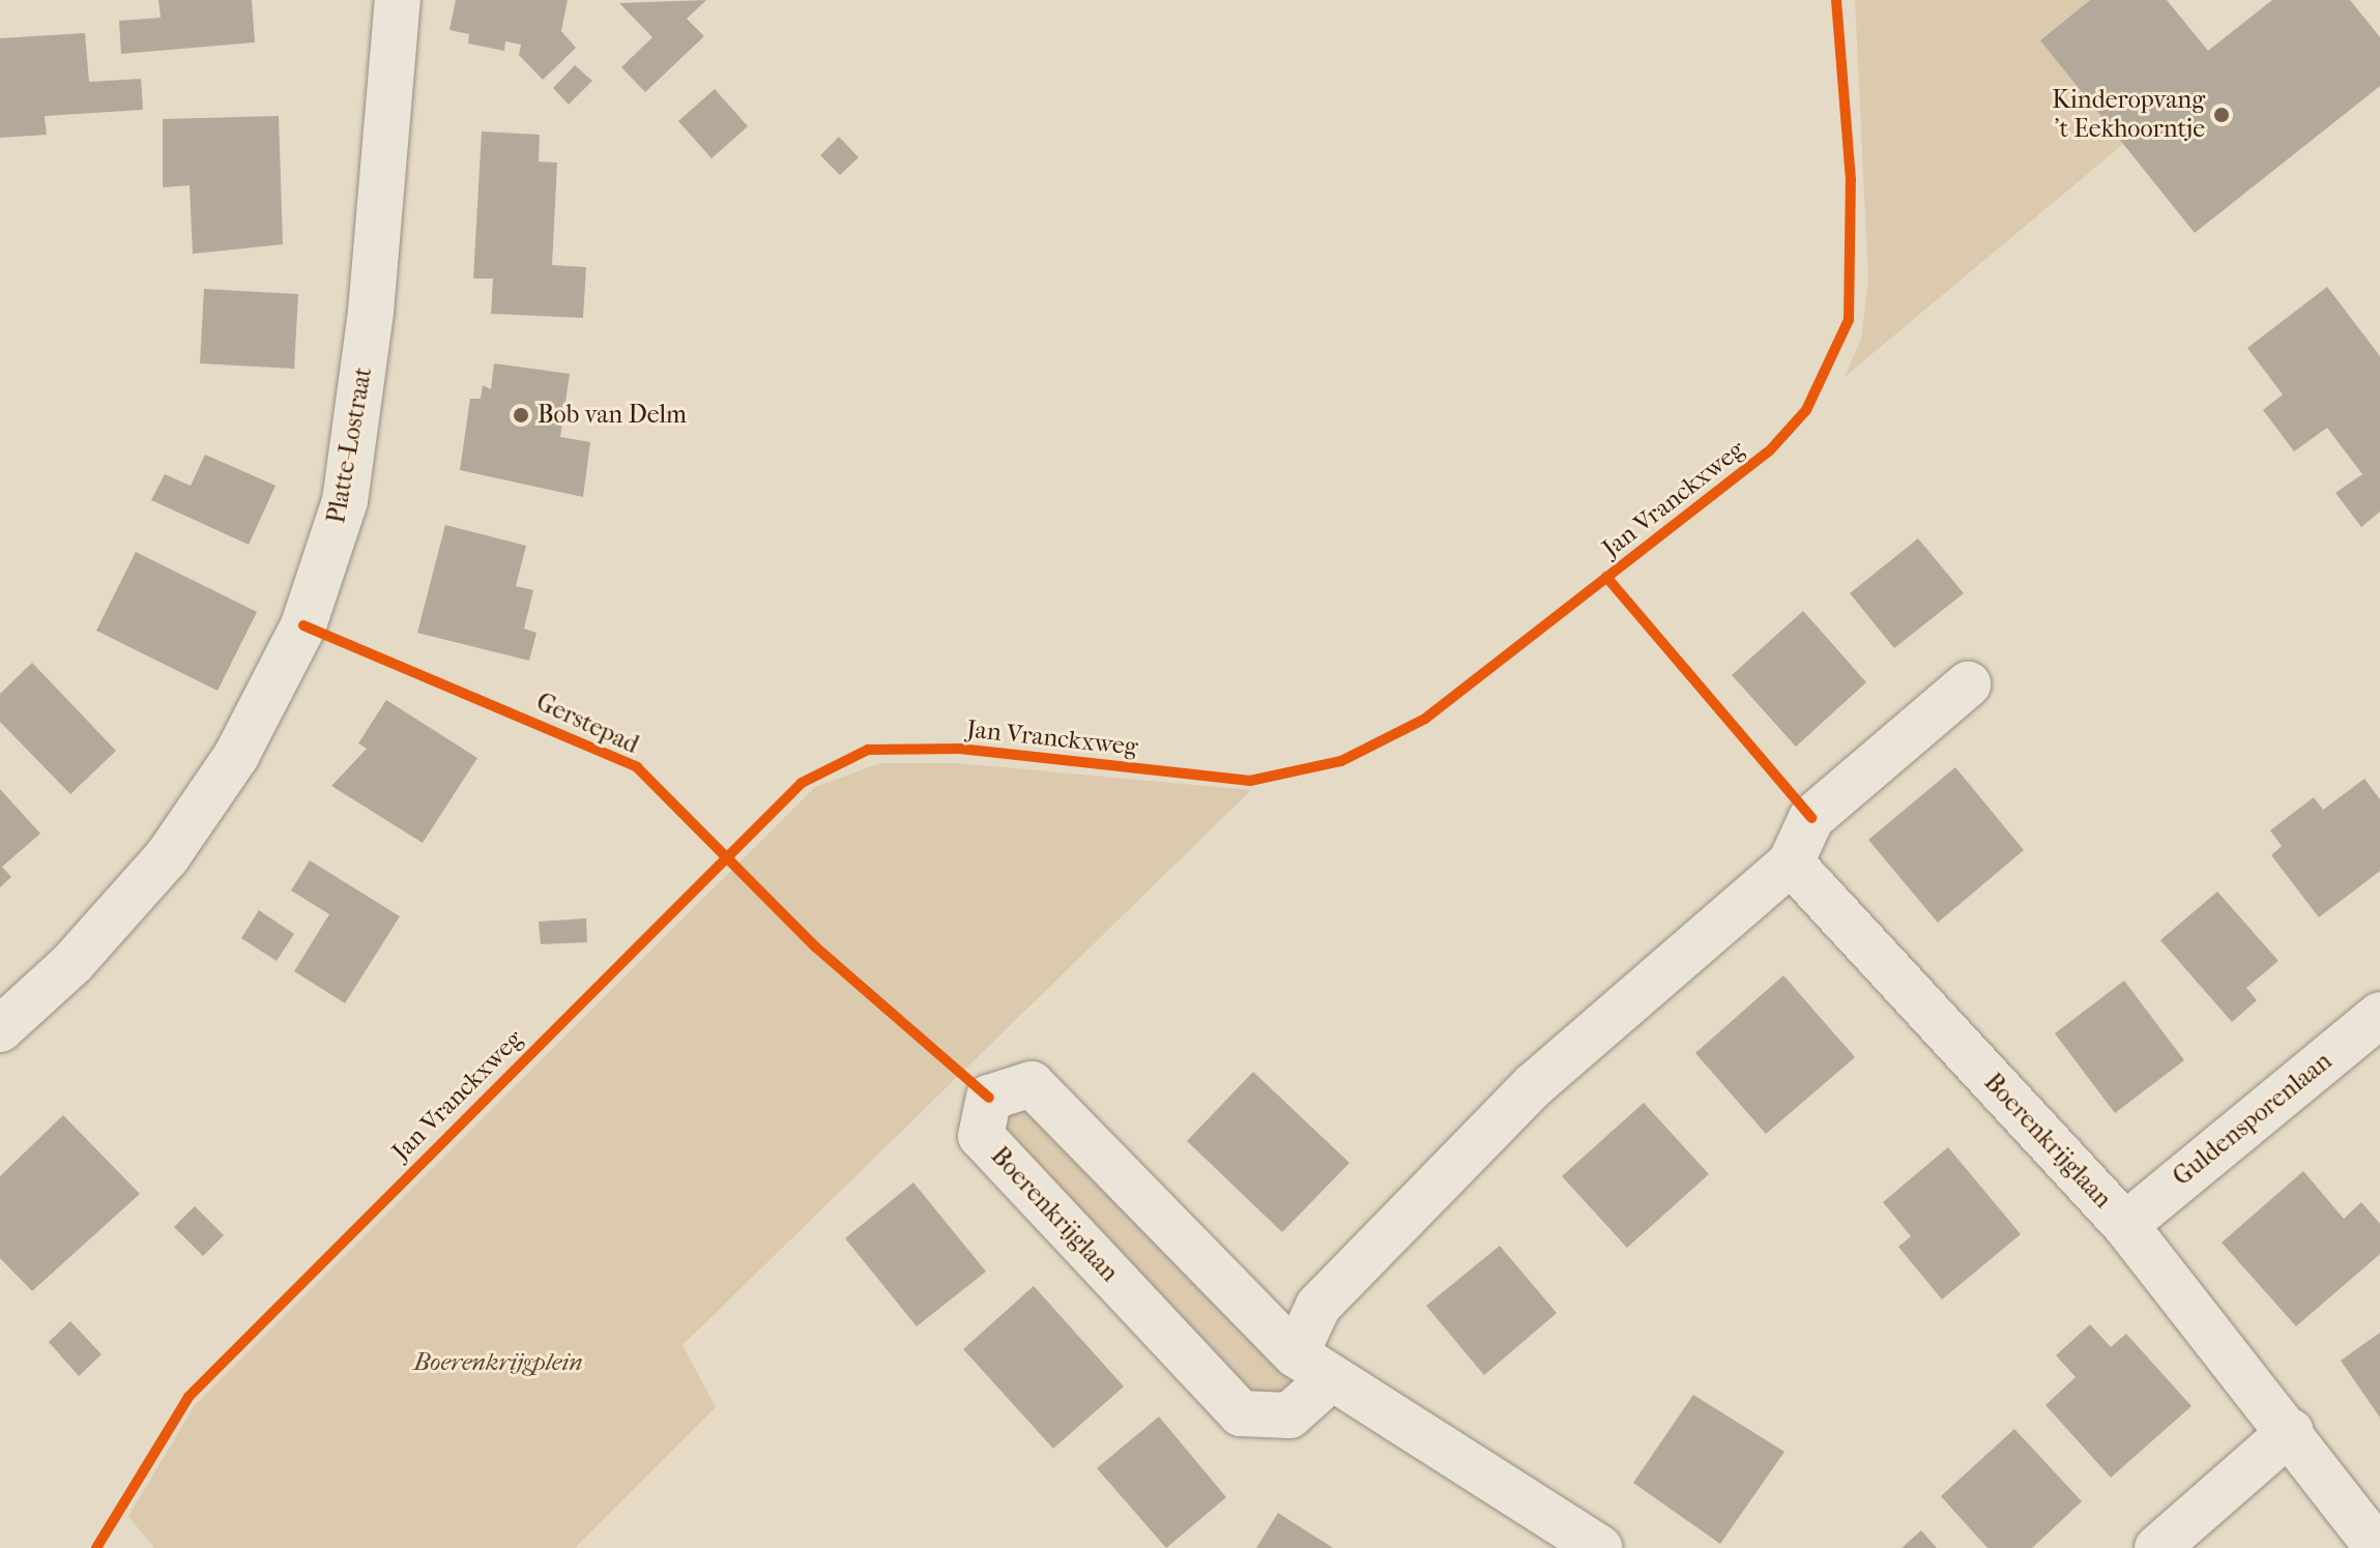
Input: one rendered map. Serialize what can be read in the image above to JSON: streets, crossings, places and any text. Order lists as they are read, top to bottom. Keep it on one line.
{"streets":{"street":["Platte-Lostraat","Guldensporenlaan","Boerenkrijglaan"],"cycle path":["Jan Vranckxweg","Gerstepad"]},"crossings":[["Guldensporenlaan","Boerenkrijglaan"]],"parks":["Boerenkrijgplein"],"places":["Kinderopvang 't Eekhoorntje","Bob van Delm"]}
